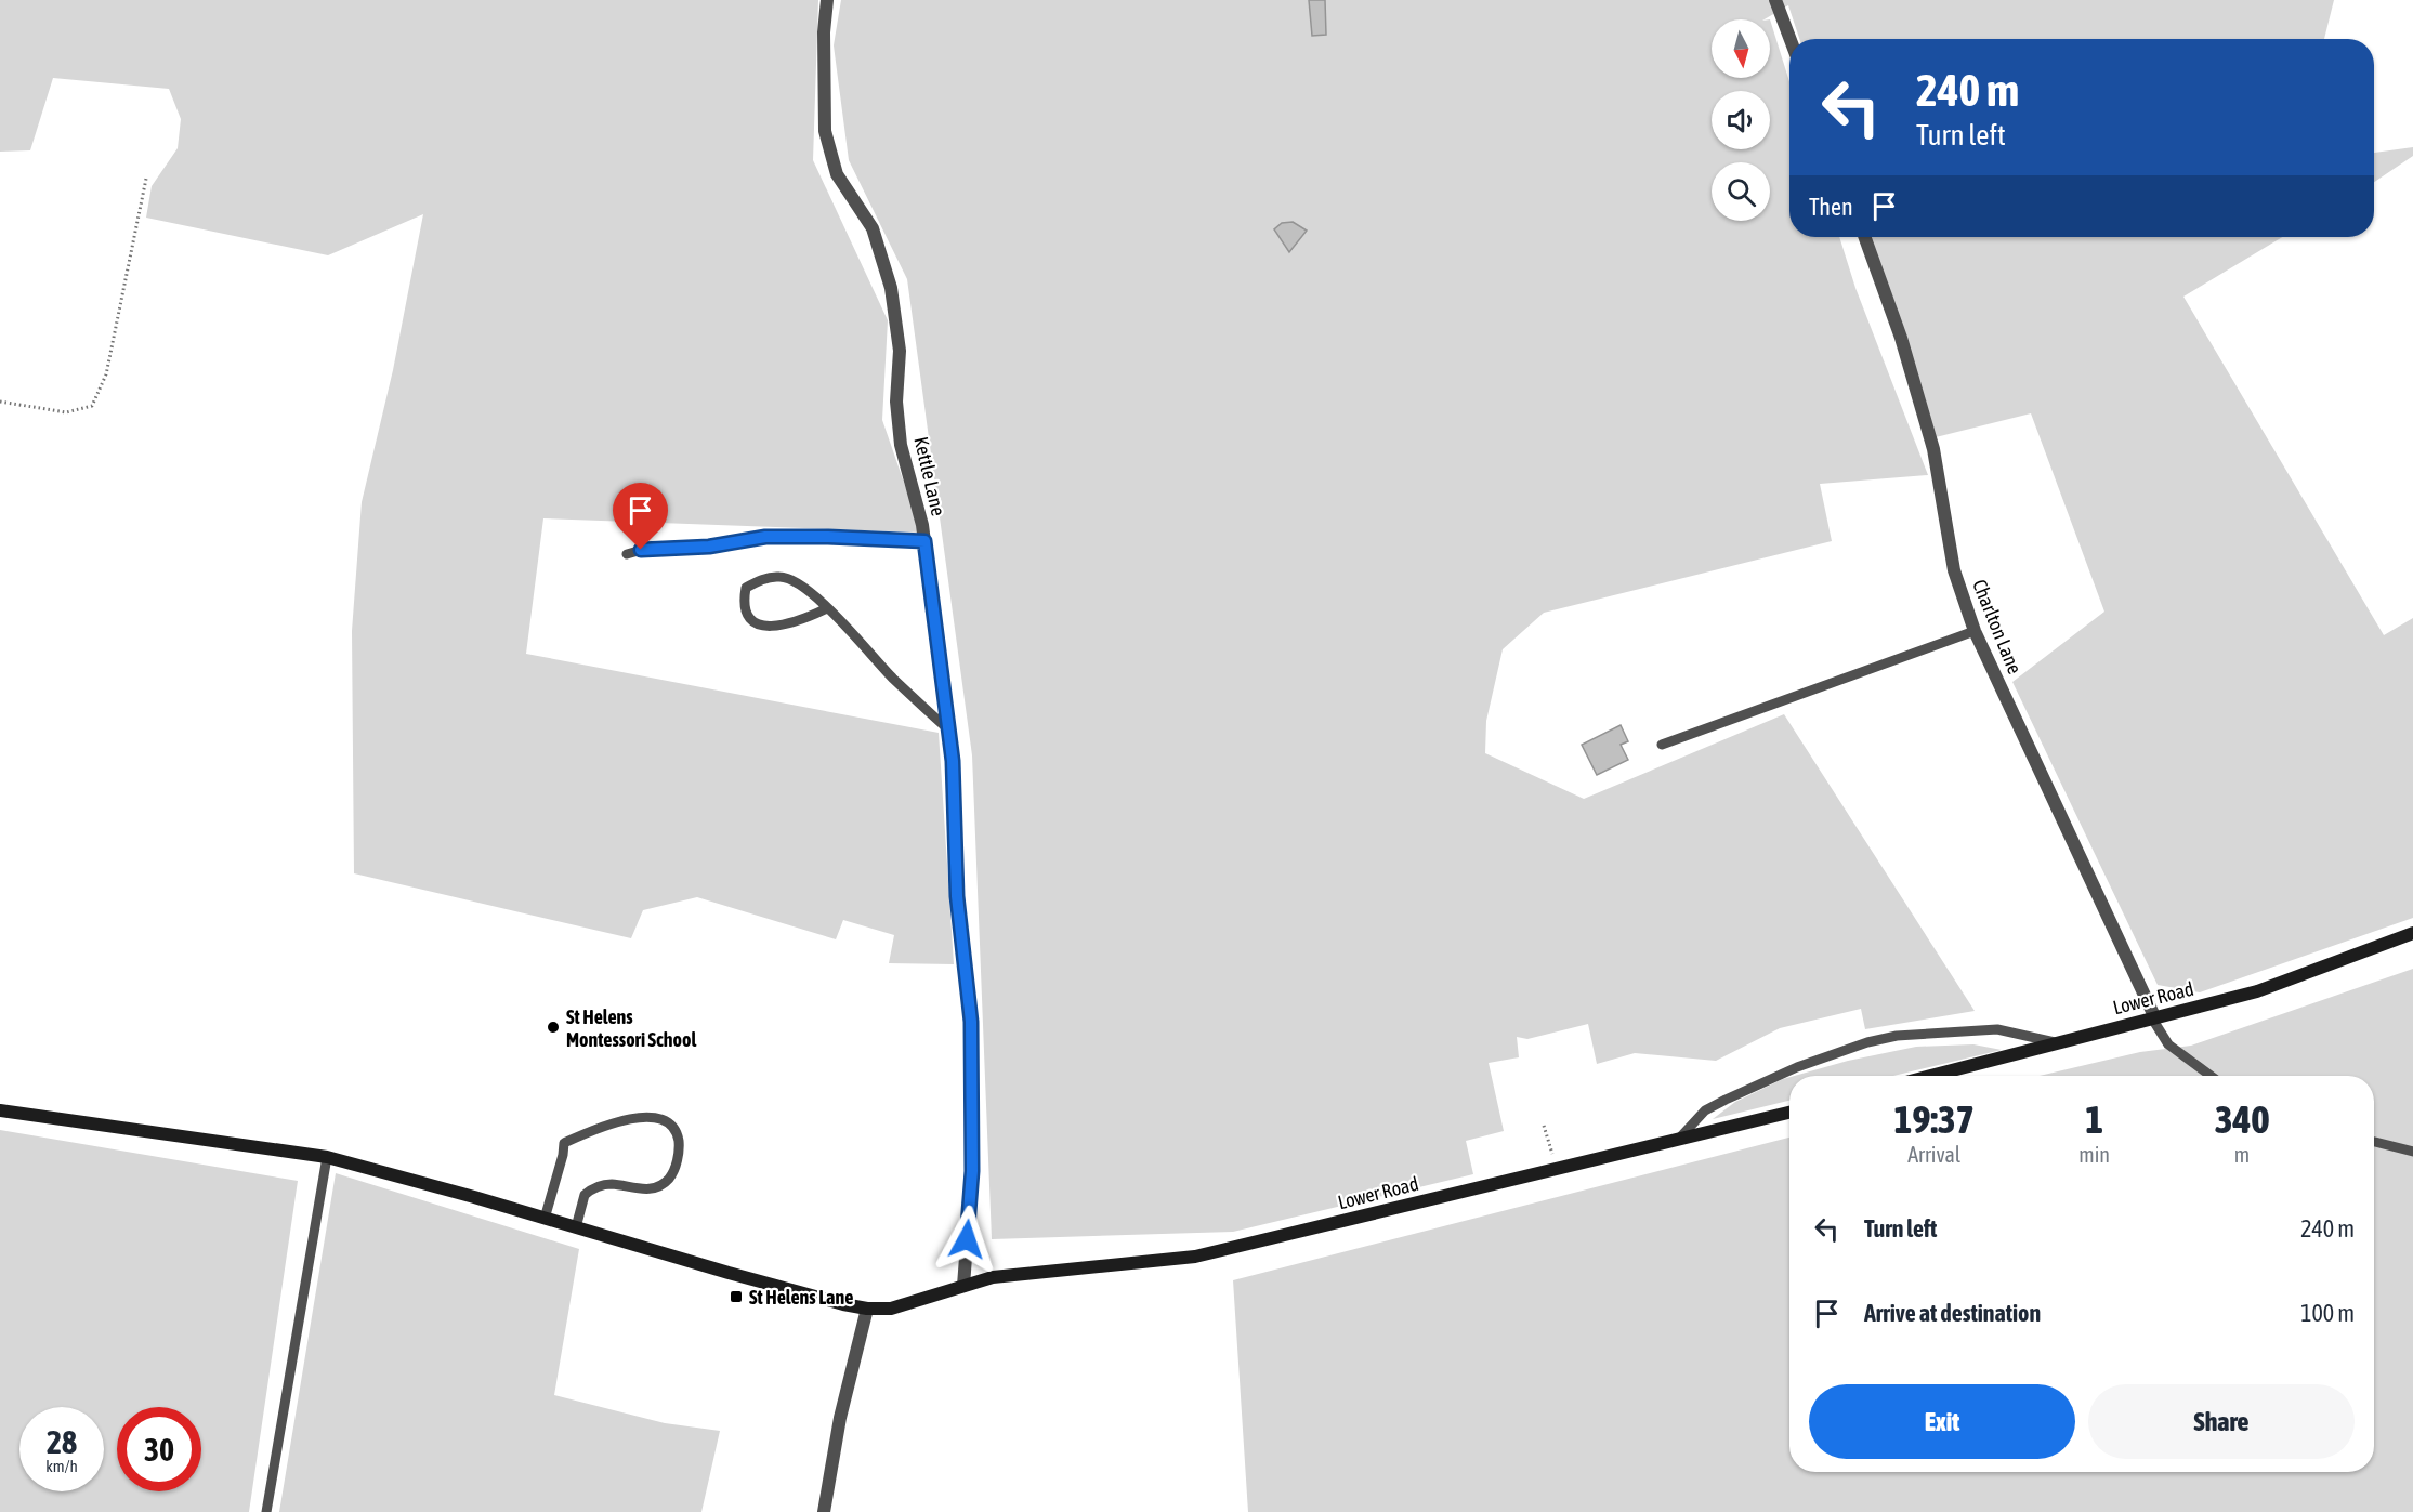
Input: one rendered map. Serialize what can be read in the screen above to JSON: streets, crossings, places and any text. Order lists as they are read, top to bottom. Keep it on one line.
{"streets":{"main road":["Lower Road"],"street":["Kettle Lane","Charlton Lane"]},"crossings":[["Kettle Lane","Lower Road"],["Charlton Lane","Lower Road"]],"places":{"other":["St Helens Montessori School"],"transit":["St Helens Lane"]},"north":"bottom","page":{"turn":["240 m","Turn left"],"then":"Then","eta":["19:37","Arrival","1","min","340","m"],"list":[{"name":"Turn left","value":"240 m"},{"name":"Arrive at destination","value":"100 m"}],"buttons":["Exit","Share"],"speed":"28 km/h","limit":"30"}}
